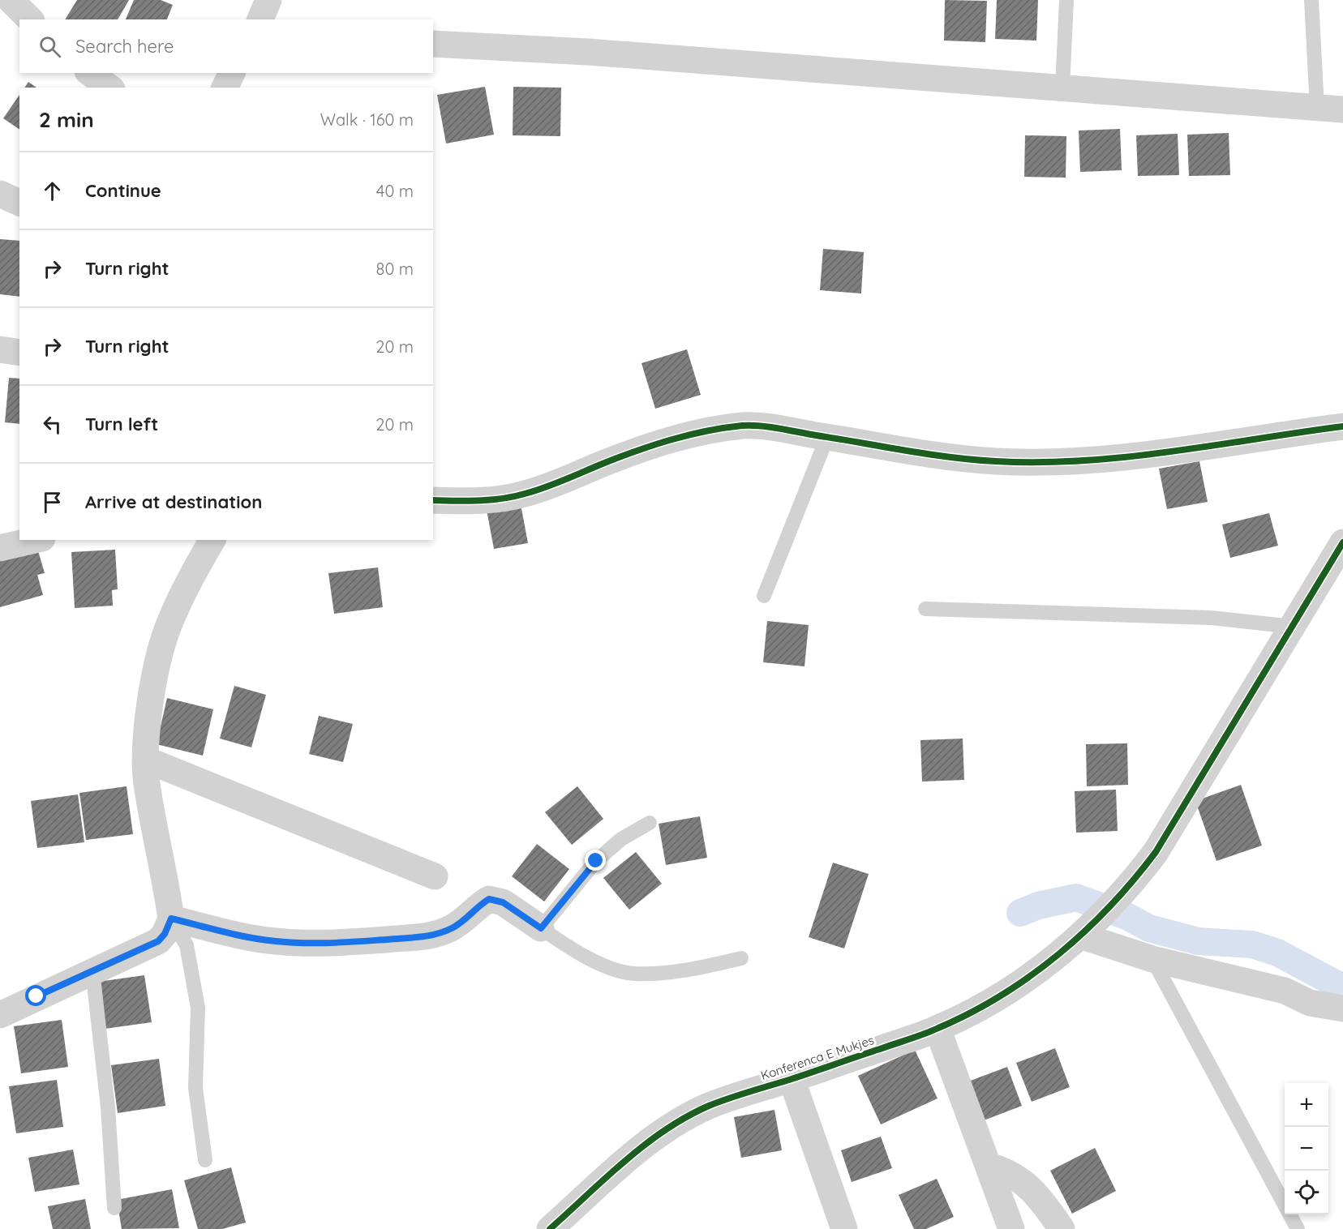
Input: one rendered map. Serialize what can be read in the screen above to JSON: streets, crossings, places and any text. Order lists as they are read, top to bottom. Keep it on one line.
{"streets":{"street":["Konferenca E Mukjes"]},"page":{"search":"Search here","heading":["2 min","Walk · 160 m"],"list":[["Continue","40 m"],["Turn right","80 m"],["Turn right","20 m"],["Turn left","20 m"],"Arrive at destination"],"map_buttons":["+","−"]}}
